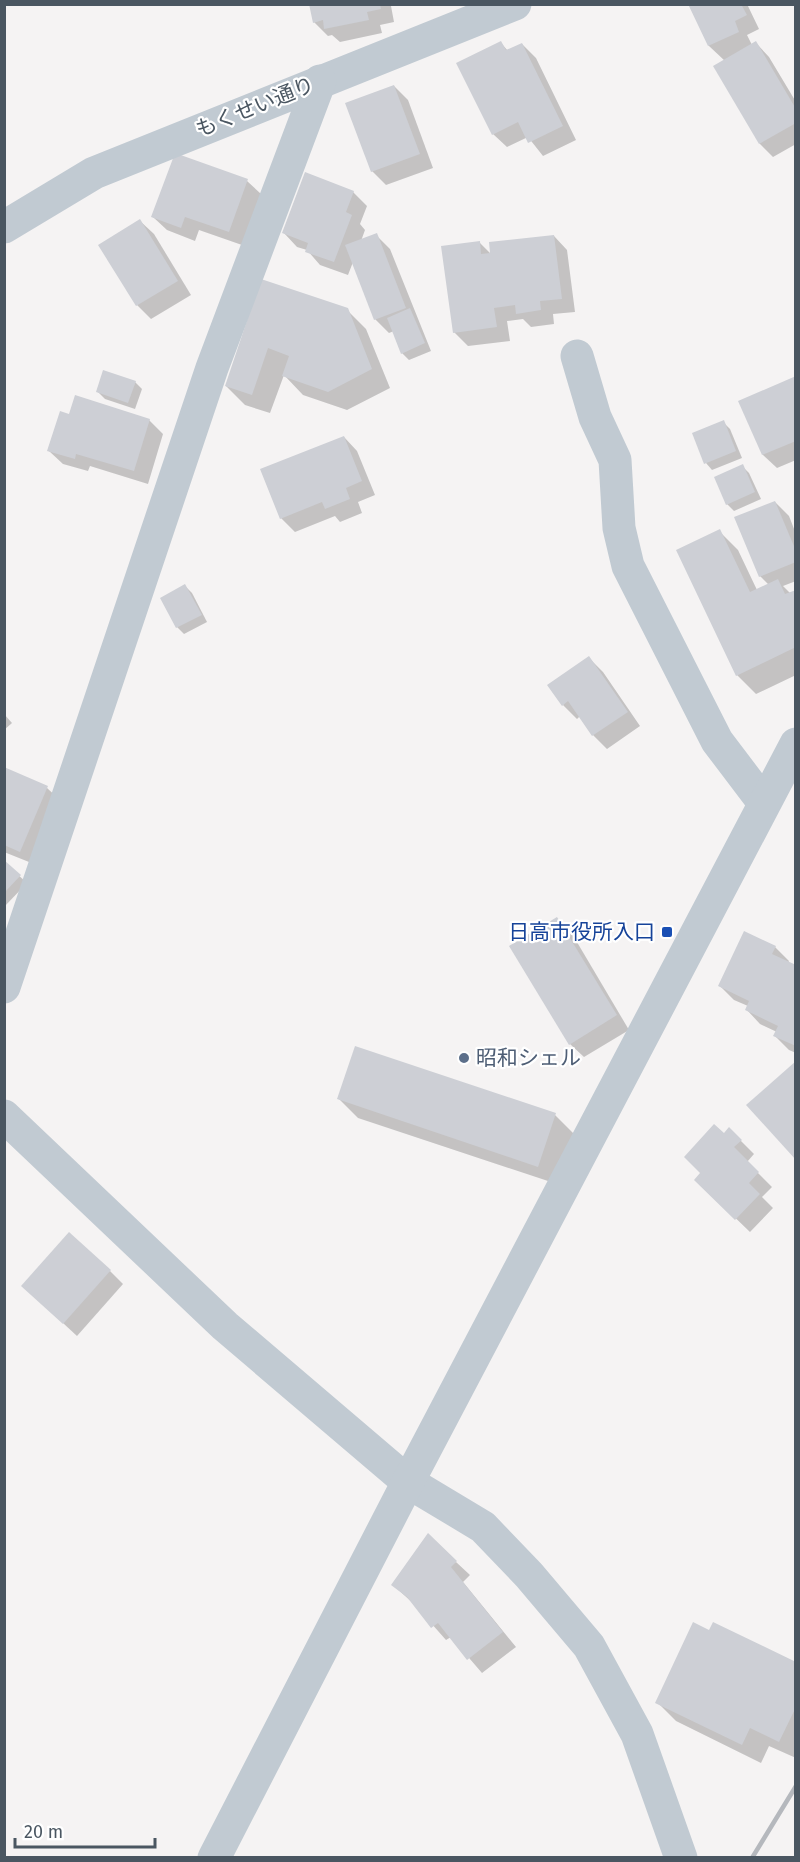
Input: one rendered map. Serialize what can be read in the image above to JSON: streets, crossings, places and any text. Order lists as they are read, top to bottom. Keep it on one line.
{"streets":{"street":["もくせい通り"]},"places":{"transit":["日高市役所入口"],"other":["昭和シェル"]},"scale_bar":"20 m"}
